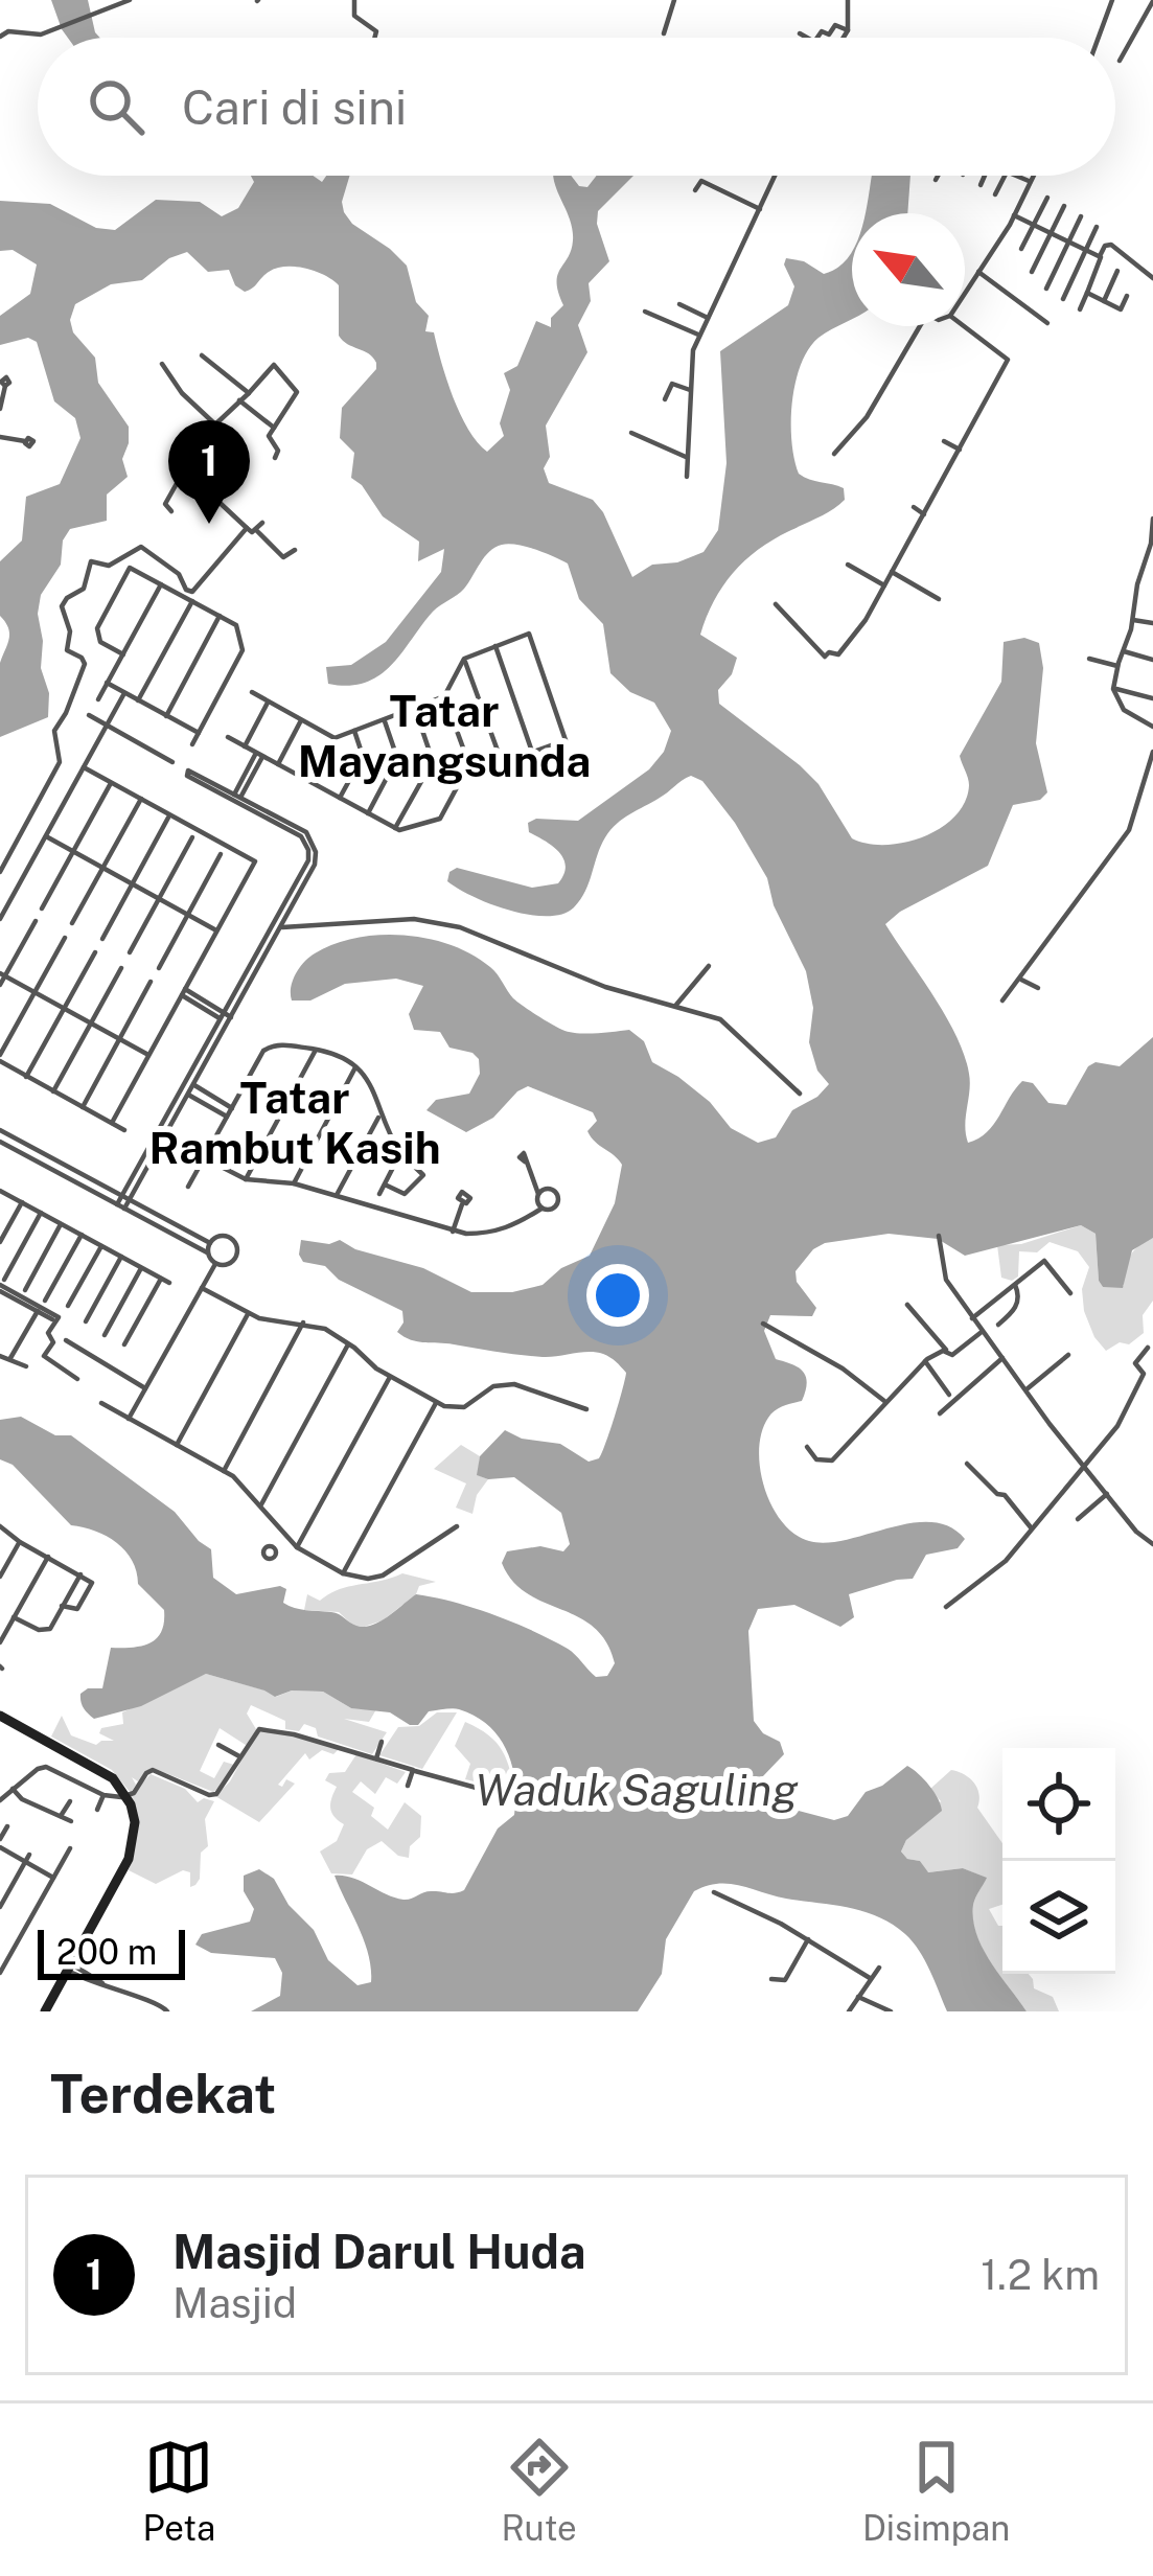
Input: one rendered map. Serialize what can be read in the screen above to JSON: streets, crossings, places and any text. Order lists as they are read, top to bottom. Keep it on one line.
{"districts":["Tatar Mayangsunda","Tatar Rambut Kasih"],"water":["Waduk Saguling"],"scale_bar":"200 m","north":"top left","page":{"search":"Cari di sini","pins":"1","scale":"200 m","heading":"Terdekat","list":[{"mark":"1","name":"Masjid Darul Huda","note":"Masjid","value":"1.2 km"}],"nav":["Peta","Rute","Disimpan"]}}
